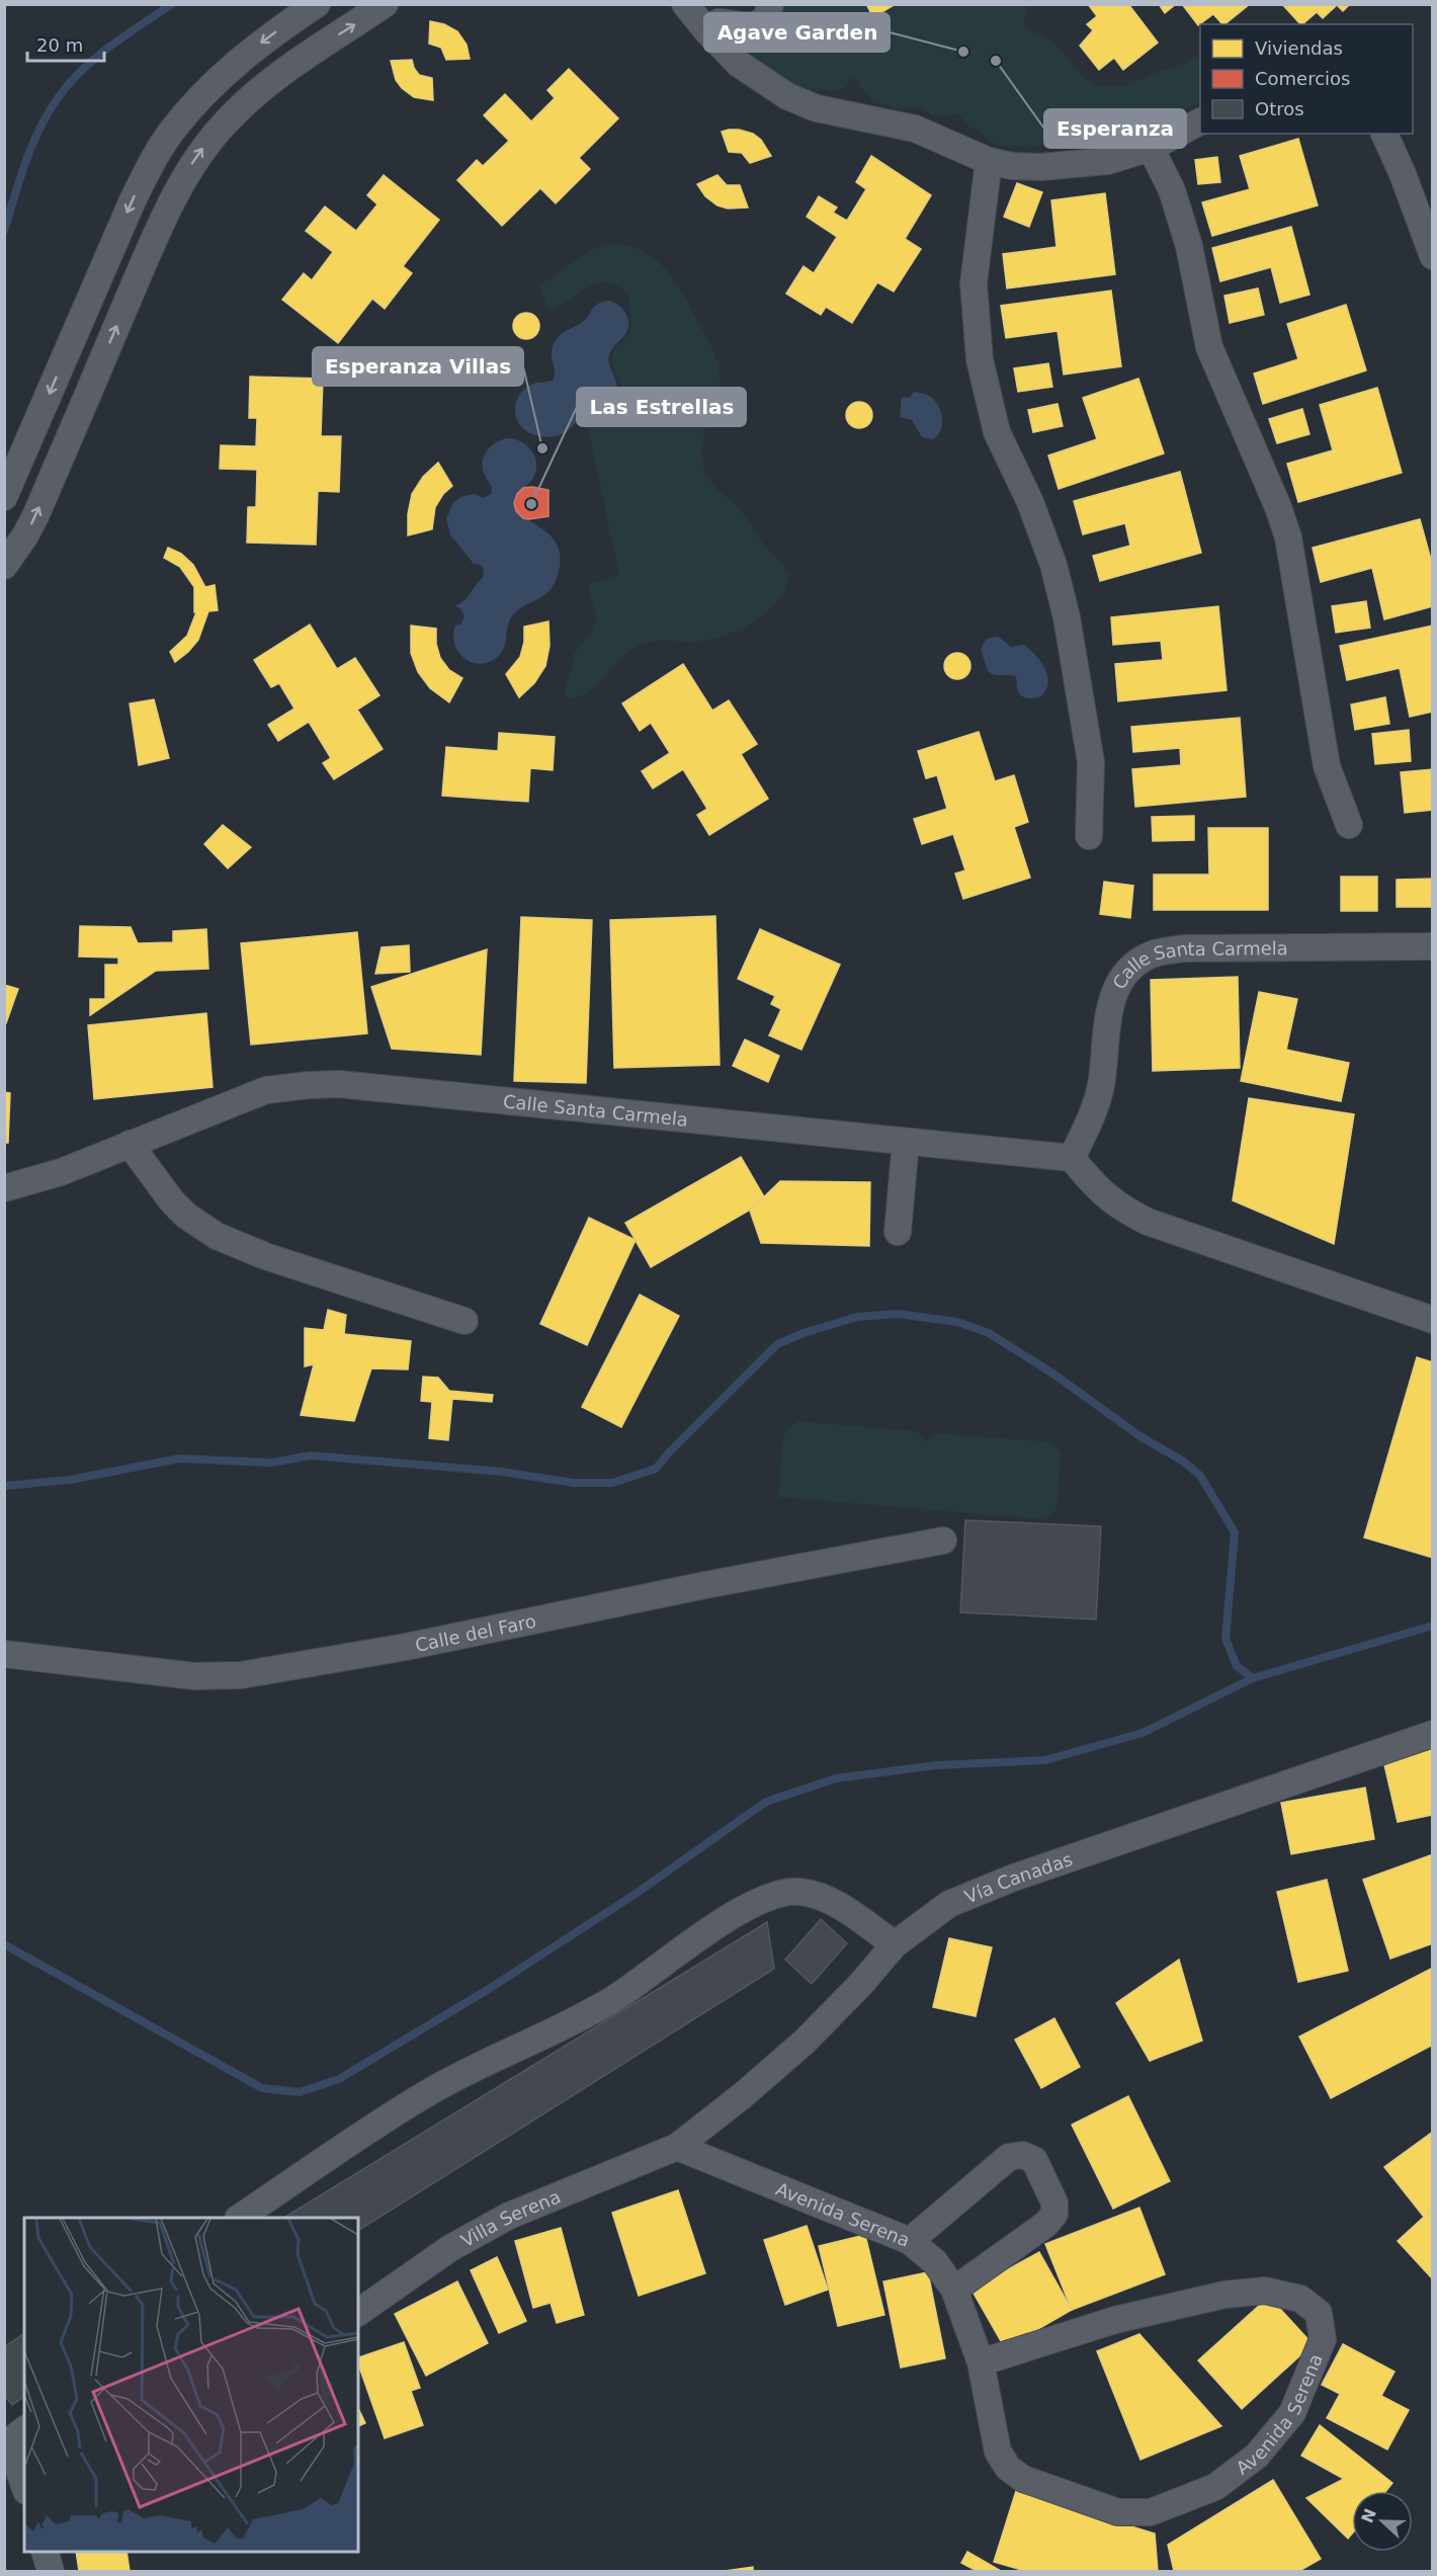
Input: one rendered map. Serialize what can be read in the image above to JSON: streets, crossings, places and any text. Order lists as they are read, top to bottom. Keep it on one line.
{"streets":{"street":["Calle Santa Carmela","Calle del Faro","Vía Canadas","Avenida Serena","Villa Serena"]},"crossings":[["Vía Canadas","Avenida Serena"],["Vía Canadas","Villa Serena"],["Avenida Serena","Villa Serena"]],"places":["Agave Garden","Esperanza","Esperanza Villas","Las Estrellas"],"legend":["Viviendas","Comercios","Otros"],"scale_bar":"20 m","north":"left"}
